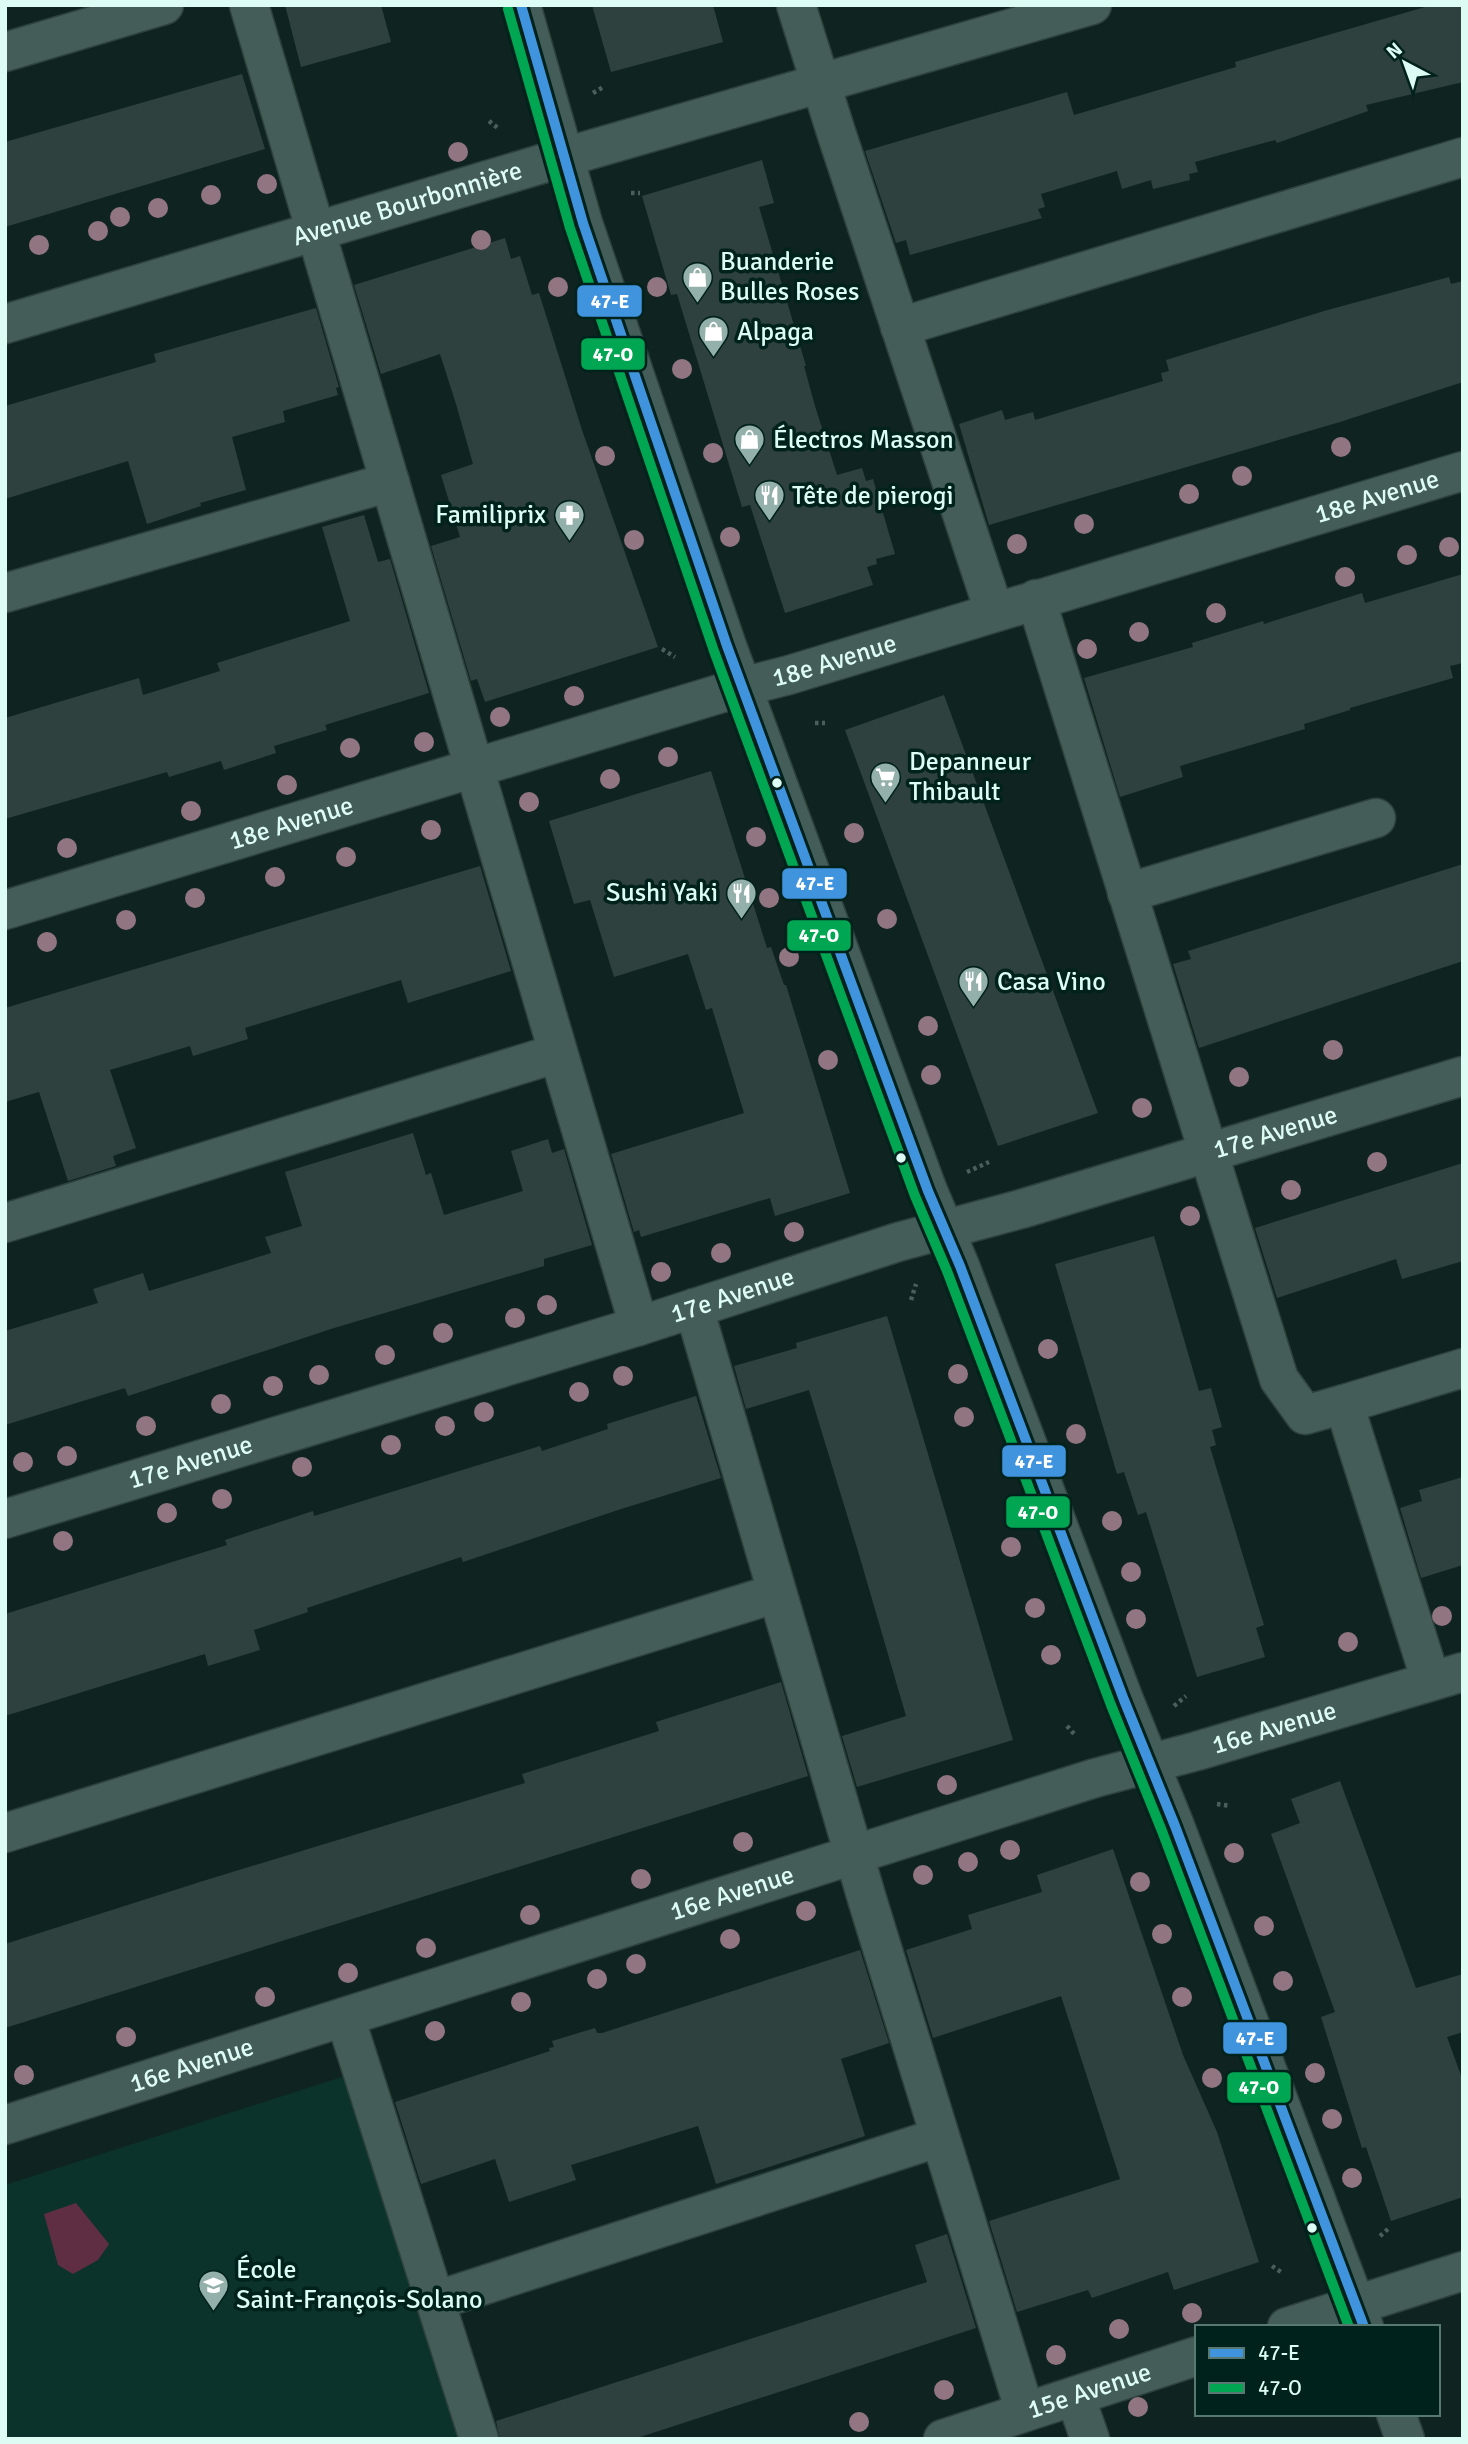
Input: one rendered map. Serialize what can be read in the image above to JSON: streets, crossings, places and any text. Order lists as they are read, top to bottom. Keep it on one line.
{"streets":{"street":["Avenue Bourbonnière","18e Avenue","17e Avenue","16e Avenue","15e Avenue"]},"places":{"shop":["Buanderie Bulles Roses","Alpaga","Électros Masson"],"restaurant":["Tête de pierogi","Sushi Yaki","Casa Vino"],"pharmacy":["Familiprix"],"supermarket":["Depanneur Thibault"],"school or university":["École Saint-François-Solano"]},"lines":["transit line 47-E","transit line 47-O"],"legend":["47-E","47-O"],"north":"top left"}
